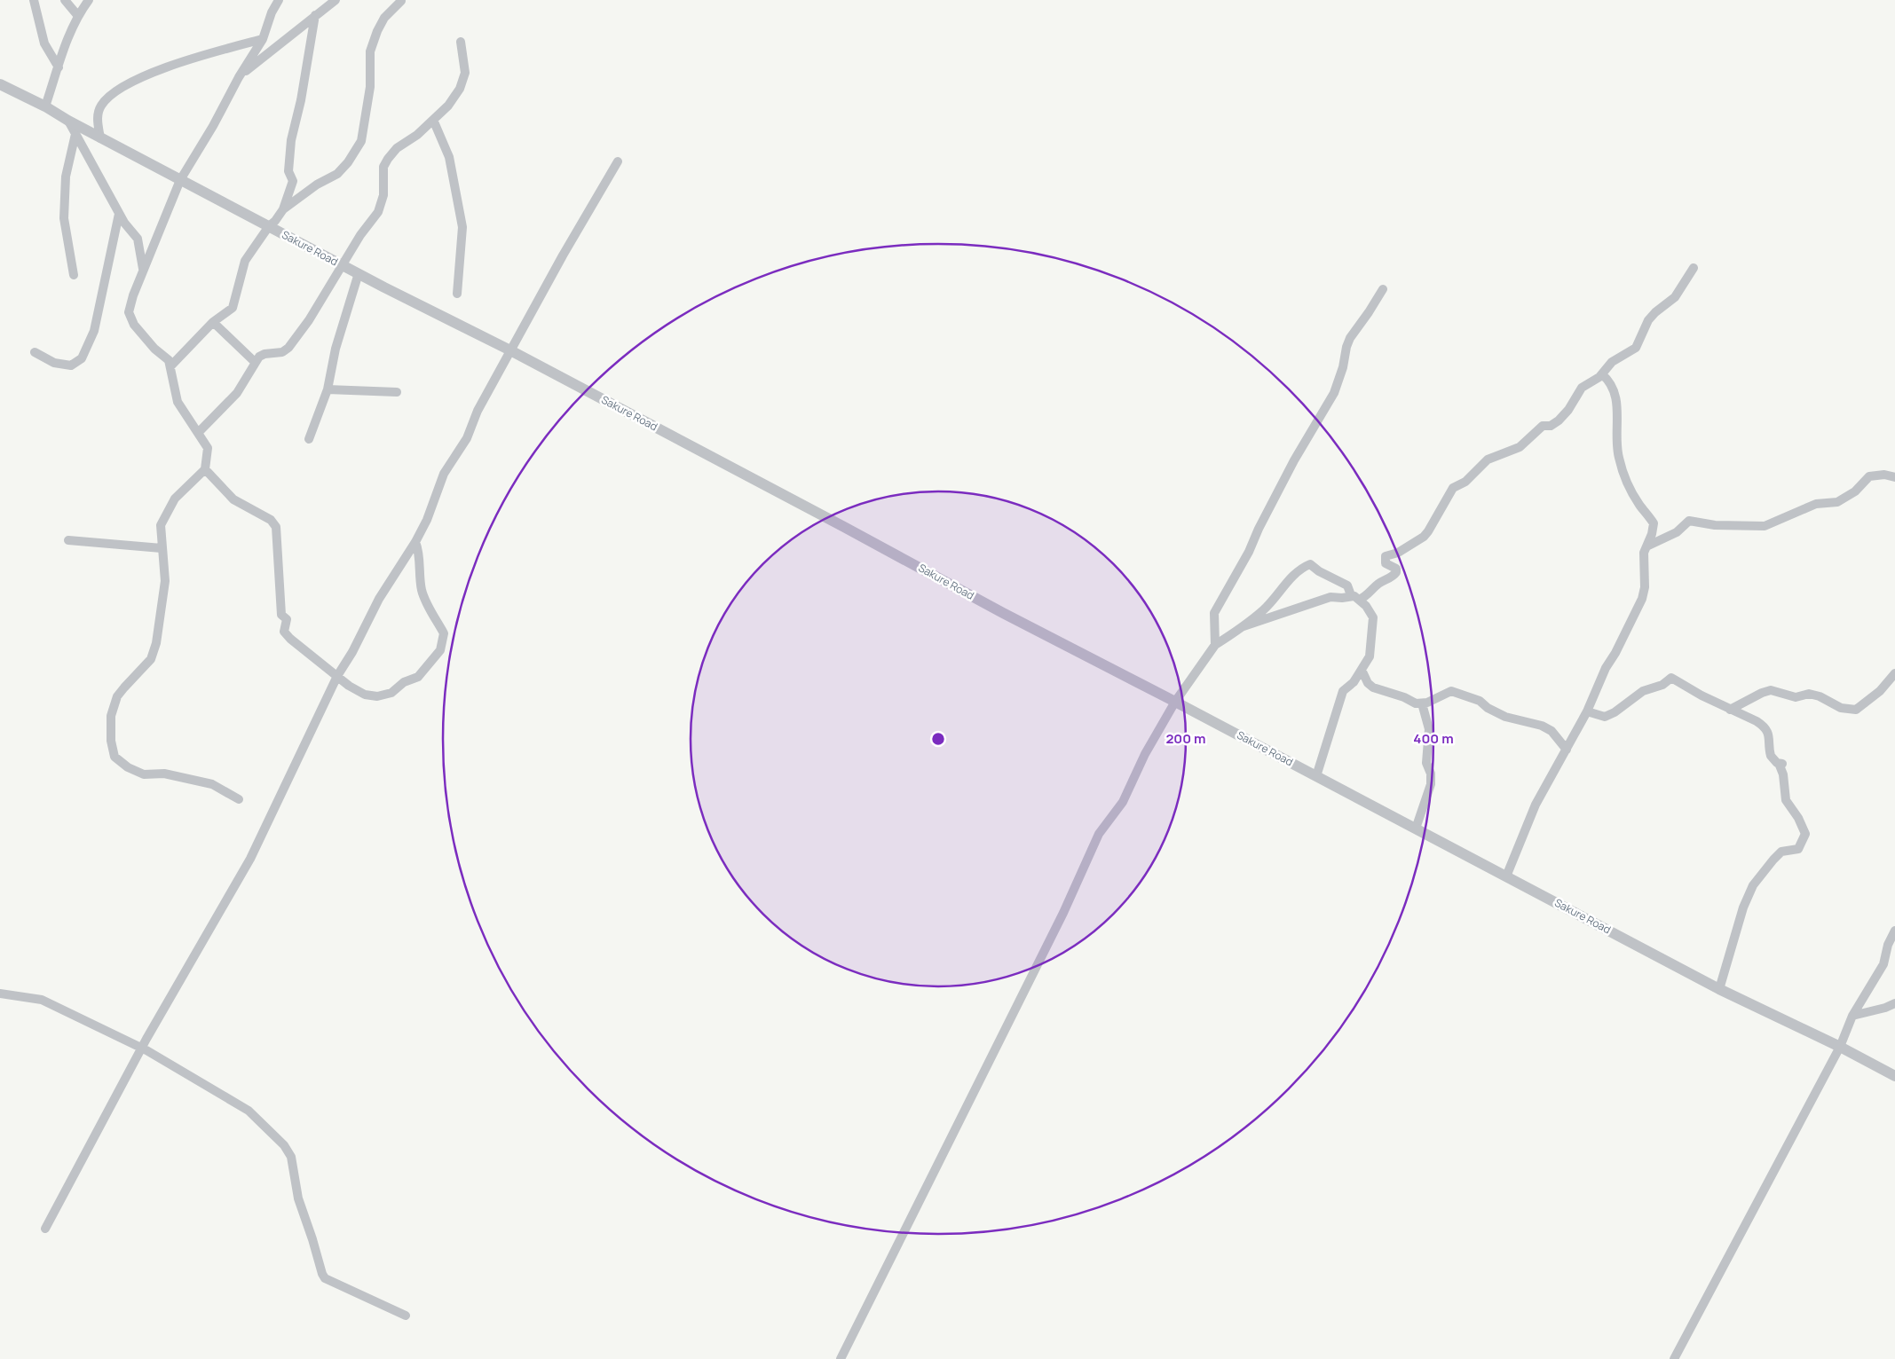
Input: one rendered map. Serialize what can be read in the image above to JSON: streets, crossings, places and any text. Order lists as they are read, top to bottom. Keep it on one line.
{"streets":{"street":["Sakure Road"]},"rings":["200 m","400 m"]}
